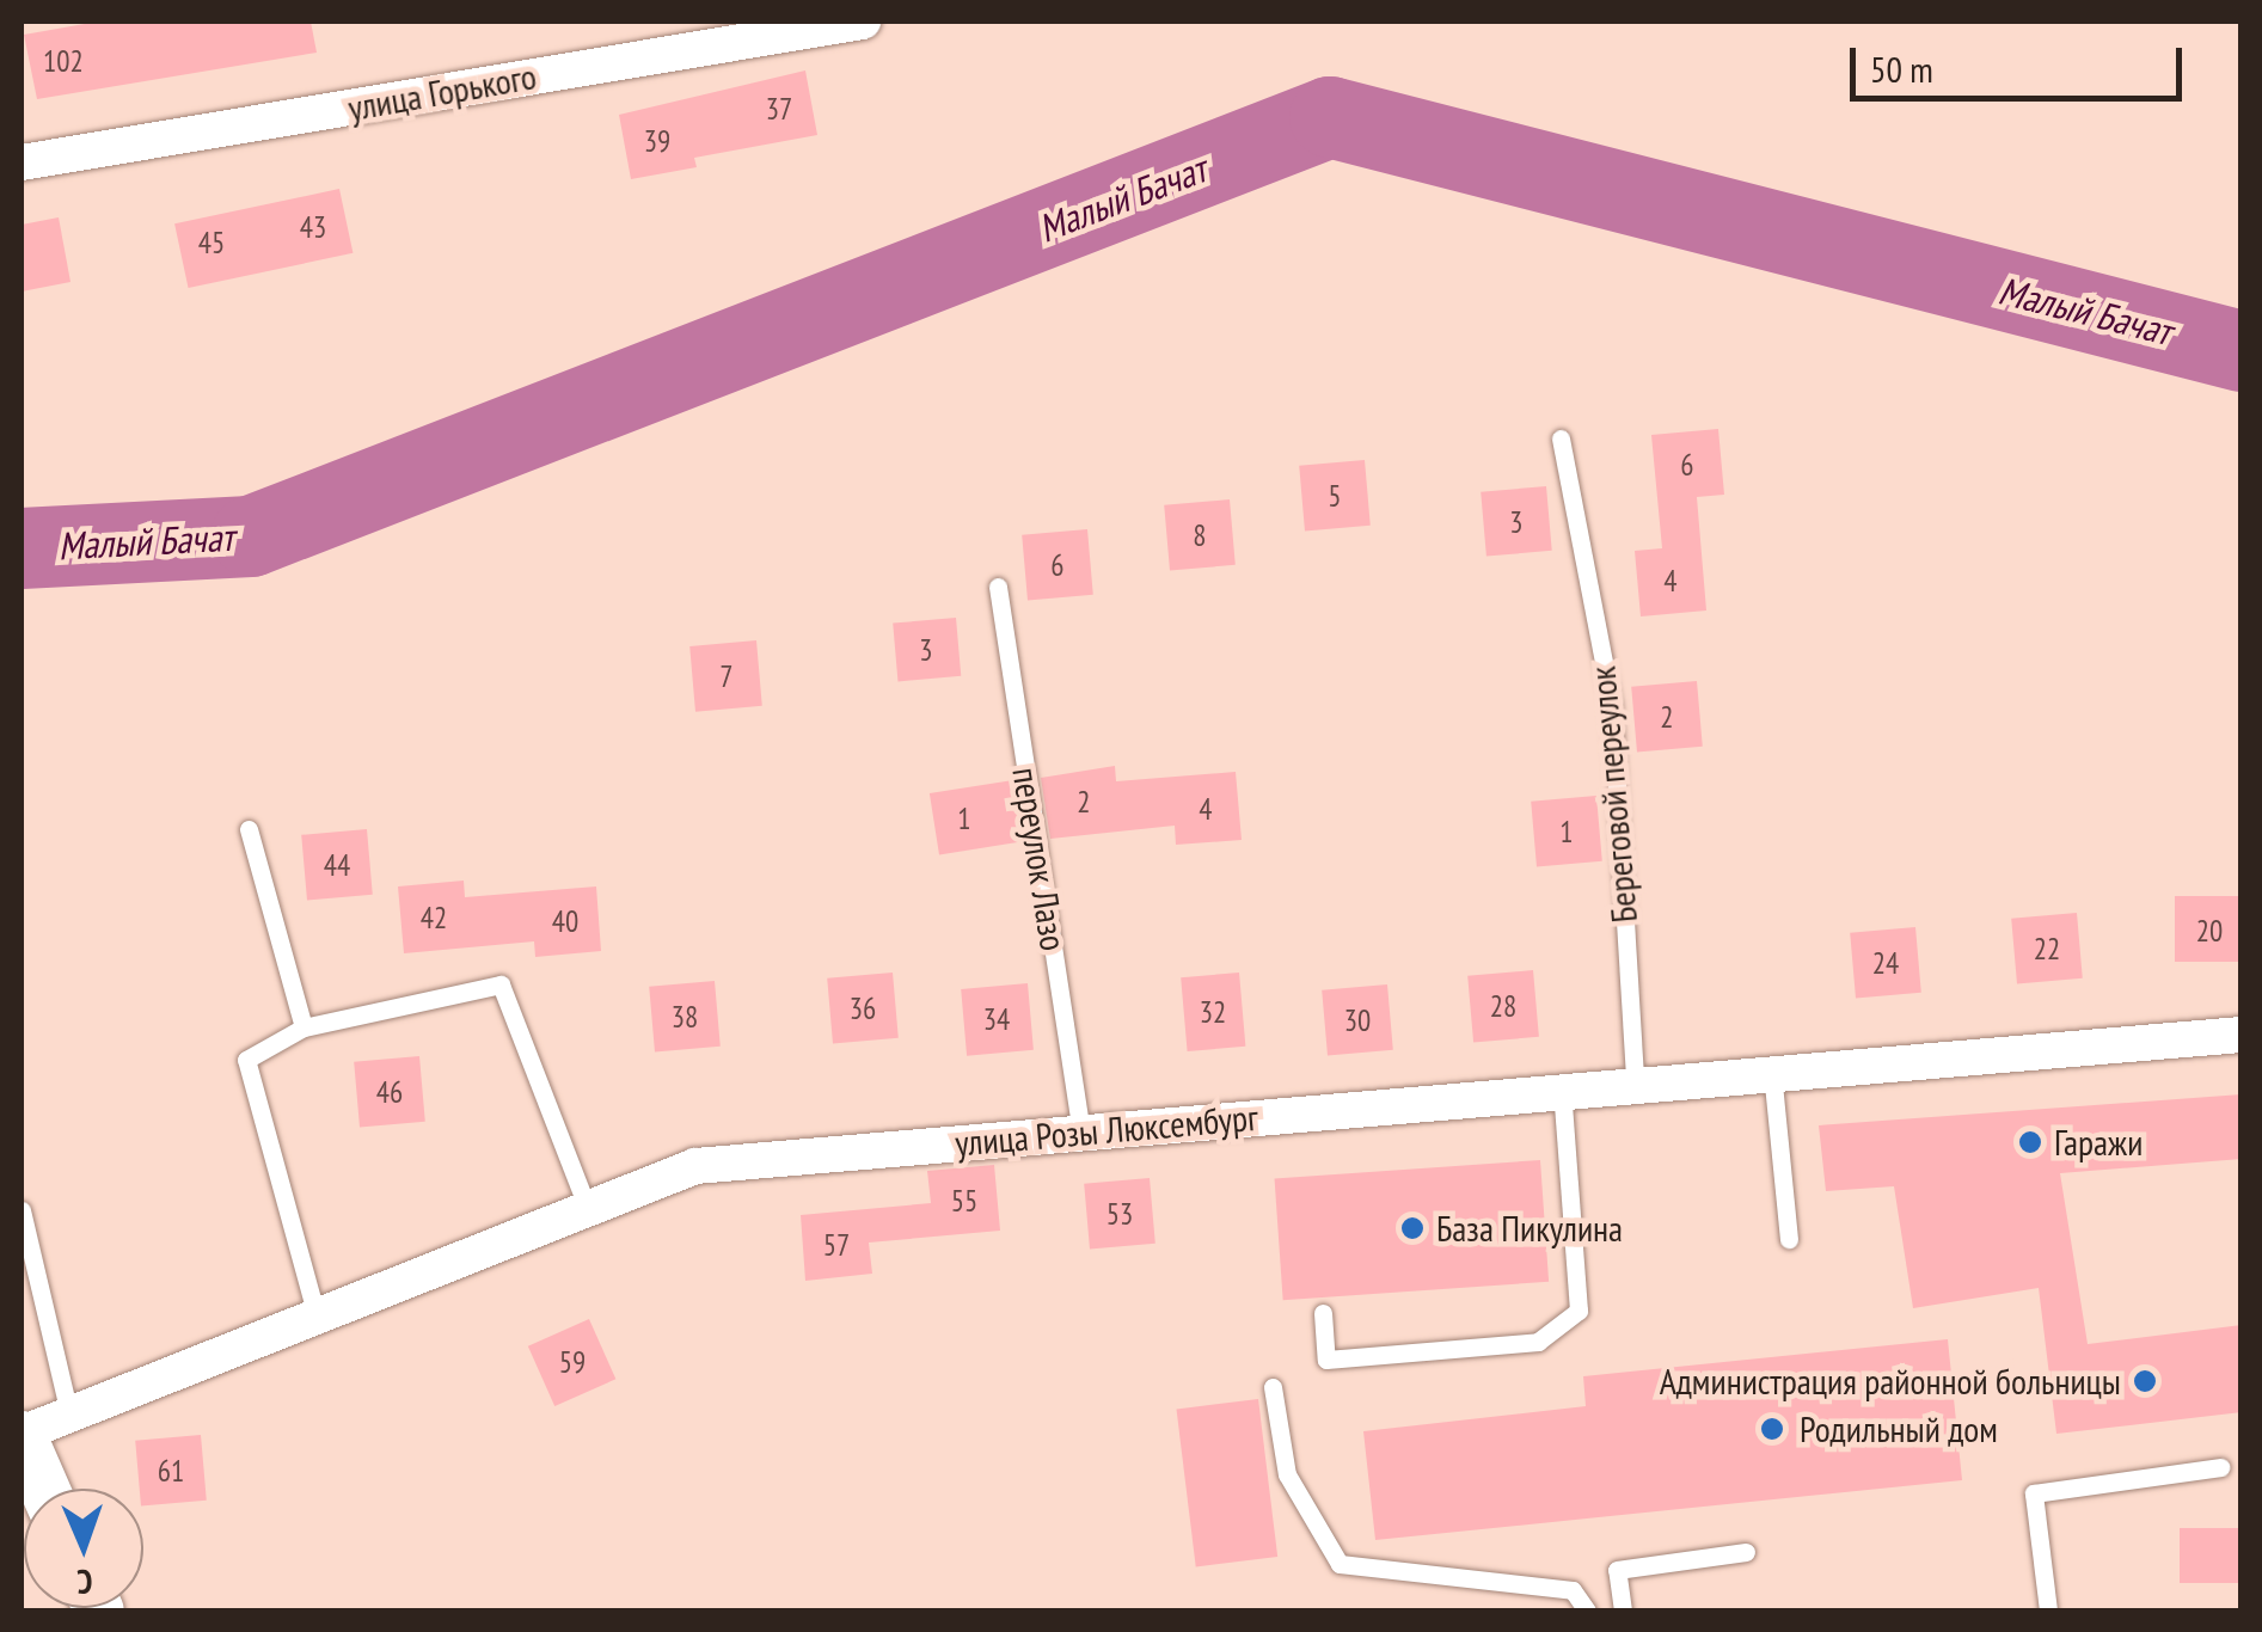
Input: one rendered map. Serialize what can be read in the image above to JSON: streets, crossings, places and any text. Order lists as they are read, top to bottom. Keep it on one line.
{"streets":{"street":["улица Горького","улица Розы Люксембург"],"lane":["Береговой переулок","переулок Лазо"]},"crossings":[["Береговой переулок","улица Розы Люксембург"],["переулок Лазо","улица Розы Люксембург"]],"water":["Малый Бачат"],"places":["Гаражи","База Пикулина","Администрация районной больницы","Родильный дом"],"house_numbers":["102","37","39","43","45","6","5","3","8","6","4","3","7","2","2","4","1","1","44","42","40","20","22","24","28","36","32","38","34","30","46","55","53","57","59","61"],"scale_bar":"50 m","north":"bottom"}
